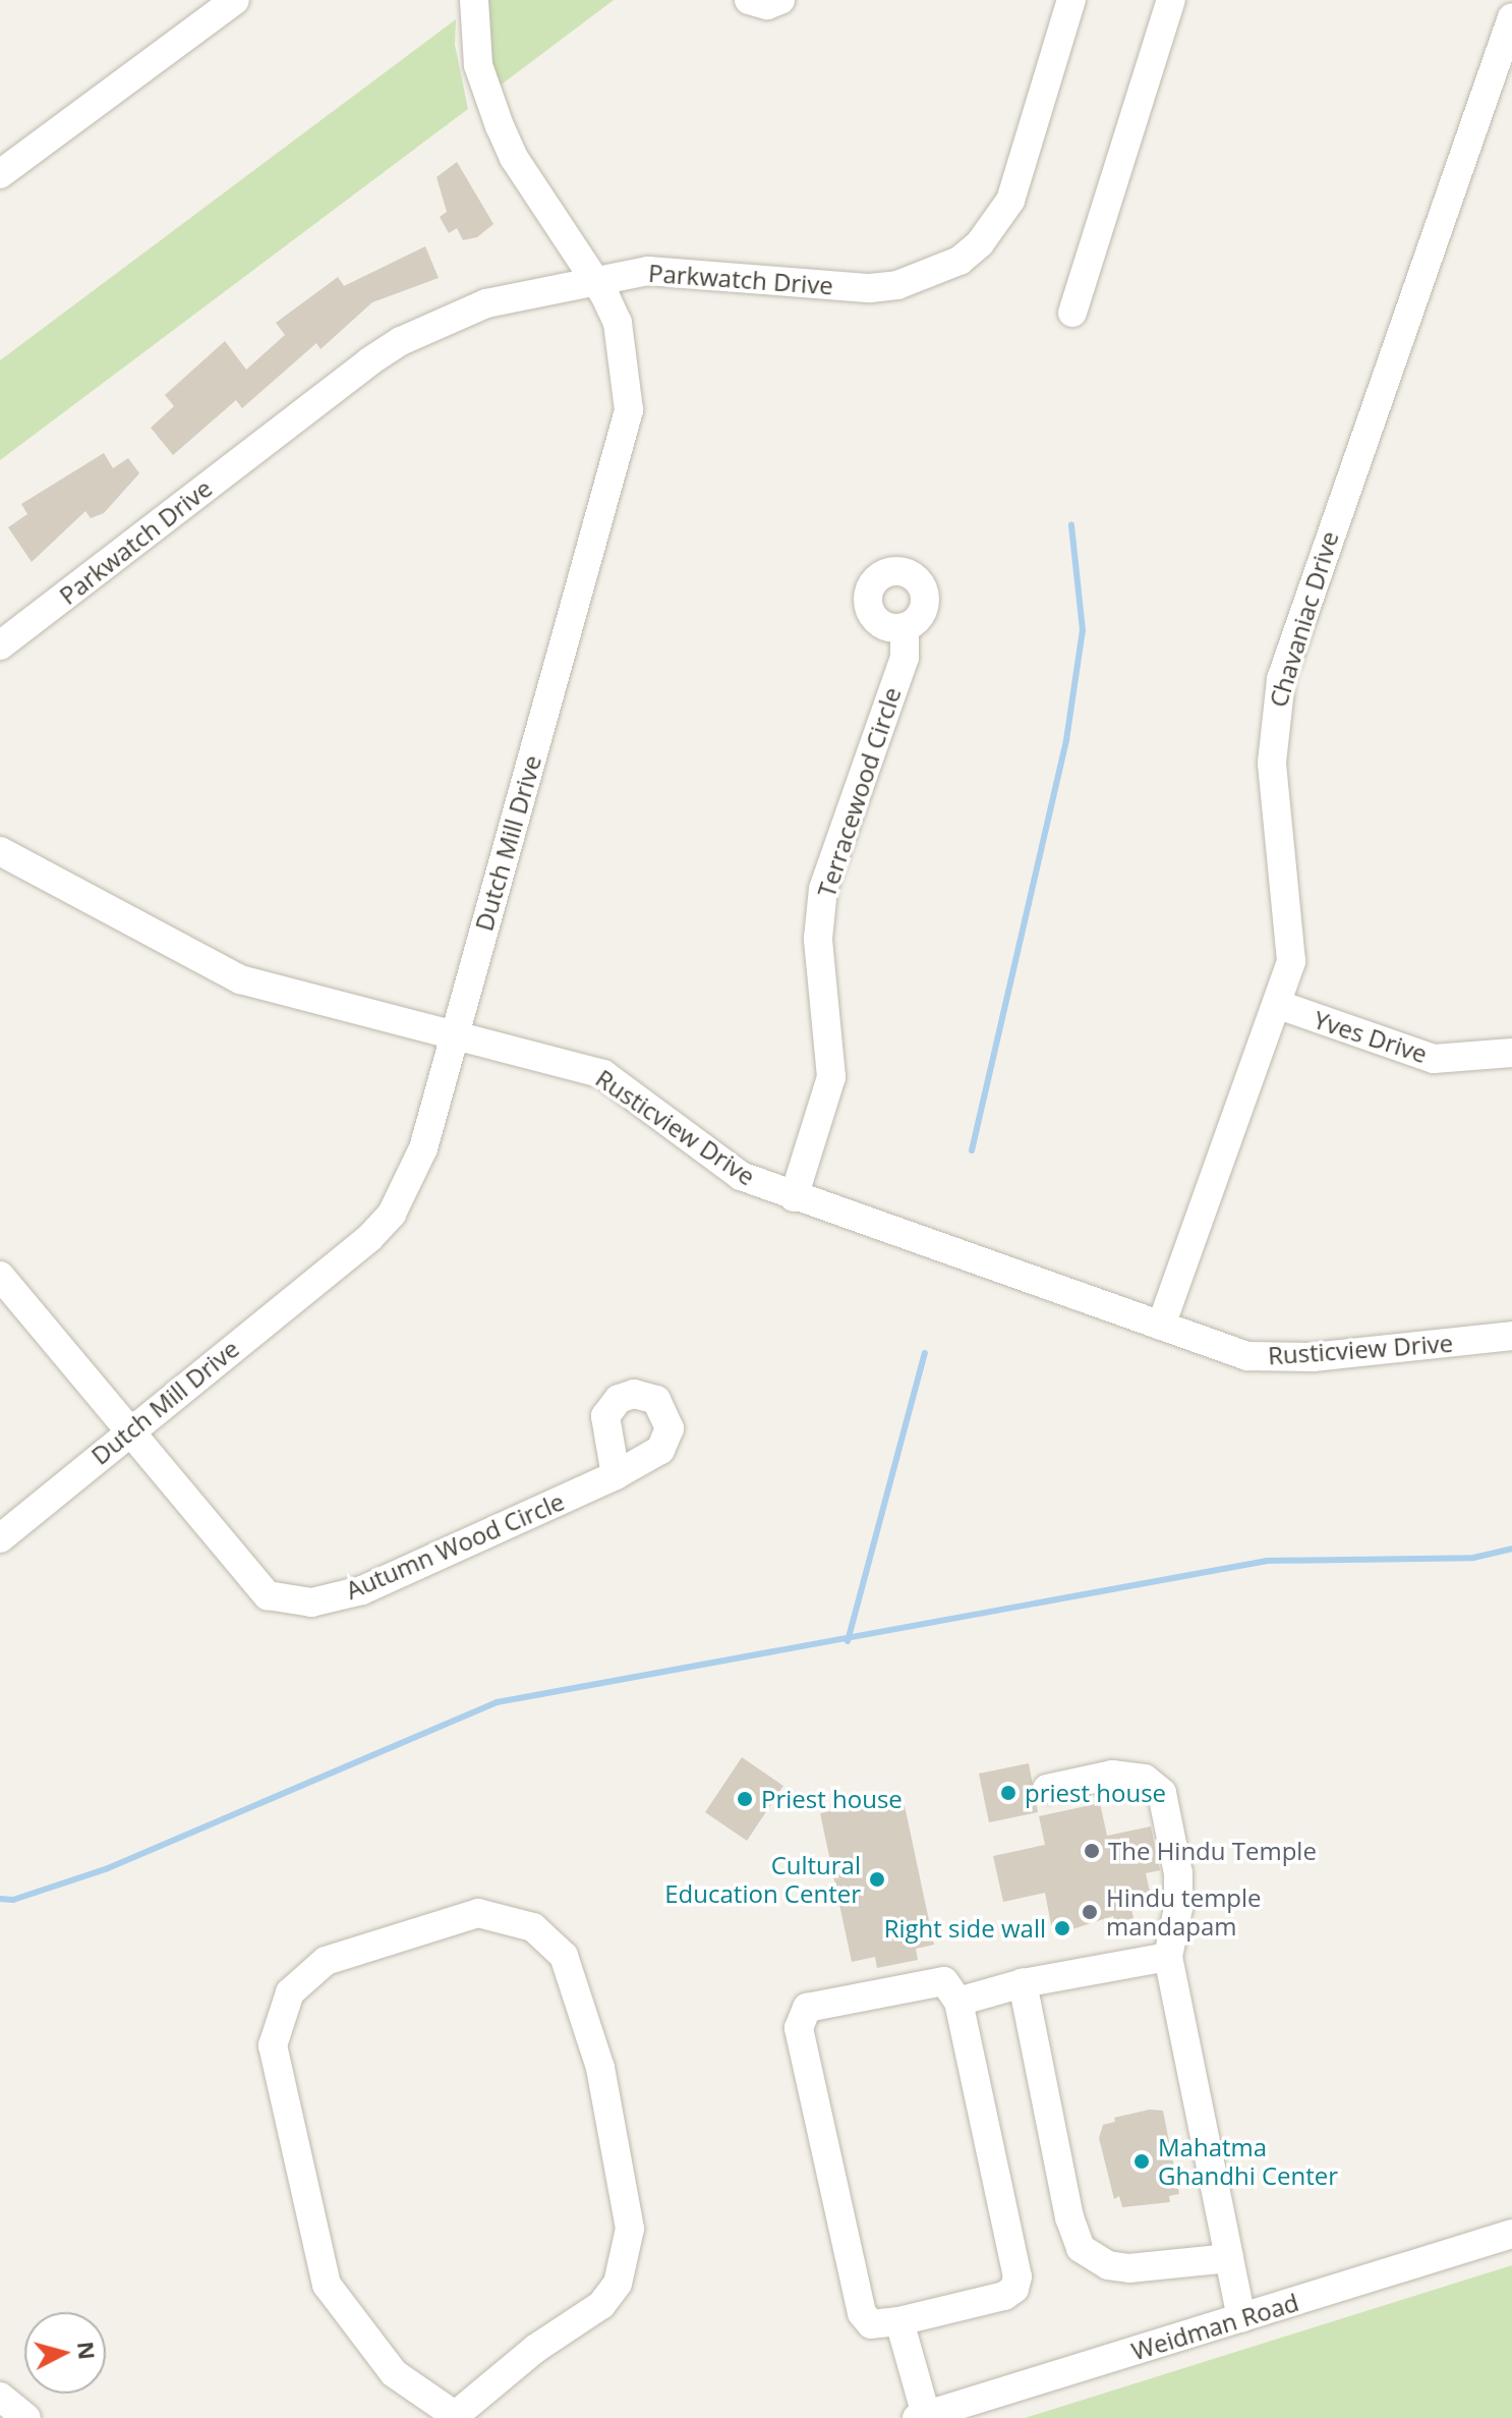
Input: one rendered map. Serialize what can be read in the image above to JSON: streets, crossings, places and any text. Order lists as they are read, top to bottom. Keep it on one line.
{"streets":{"street":["Parkwatch Drive","Chavaniac Drive","Terracewood Circle","Dutch Mill Drive","Yves Drive","Rusticview Drive","Autumn Wood Circle","Weidman Road"]},"crossings":[["Parkwatch Drive","Dutch Mill Drive"],["Chavaniac Drive","Yves Drive"],["Chavaniac Drive","Rusticview Drive"],["Terracewood Circle","Rusticview Drive"],["Dutch Mill Drive","Rusticview Drive"],["Dutch Mill Drive","Autumn Wood Circle"]],"places":["priest house","Priest house","The Hindu Temple","Cultural Education Center","Hindu temple mandapam","Right side wall","Mahatma Ghandhi Center"],"north":"right"}
